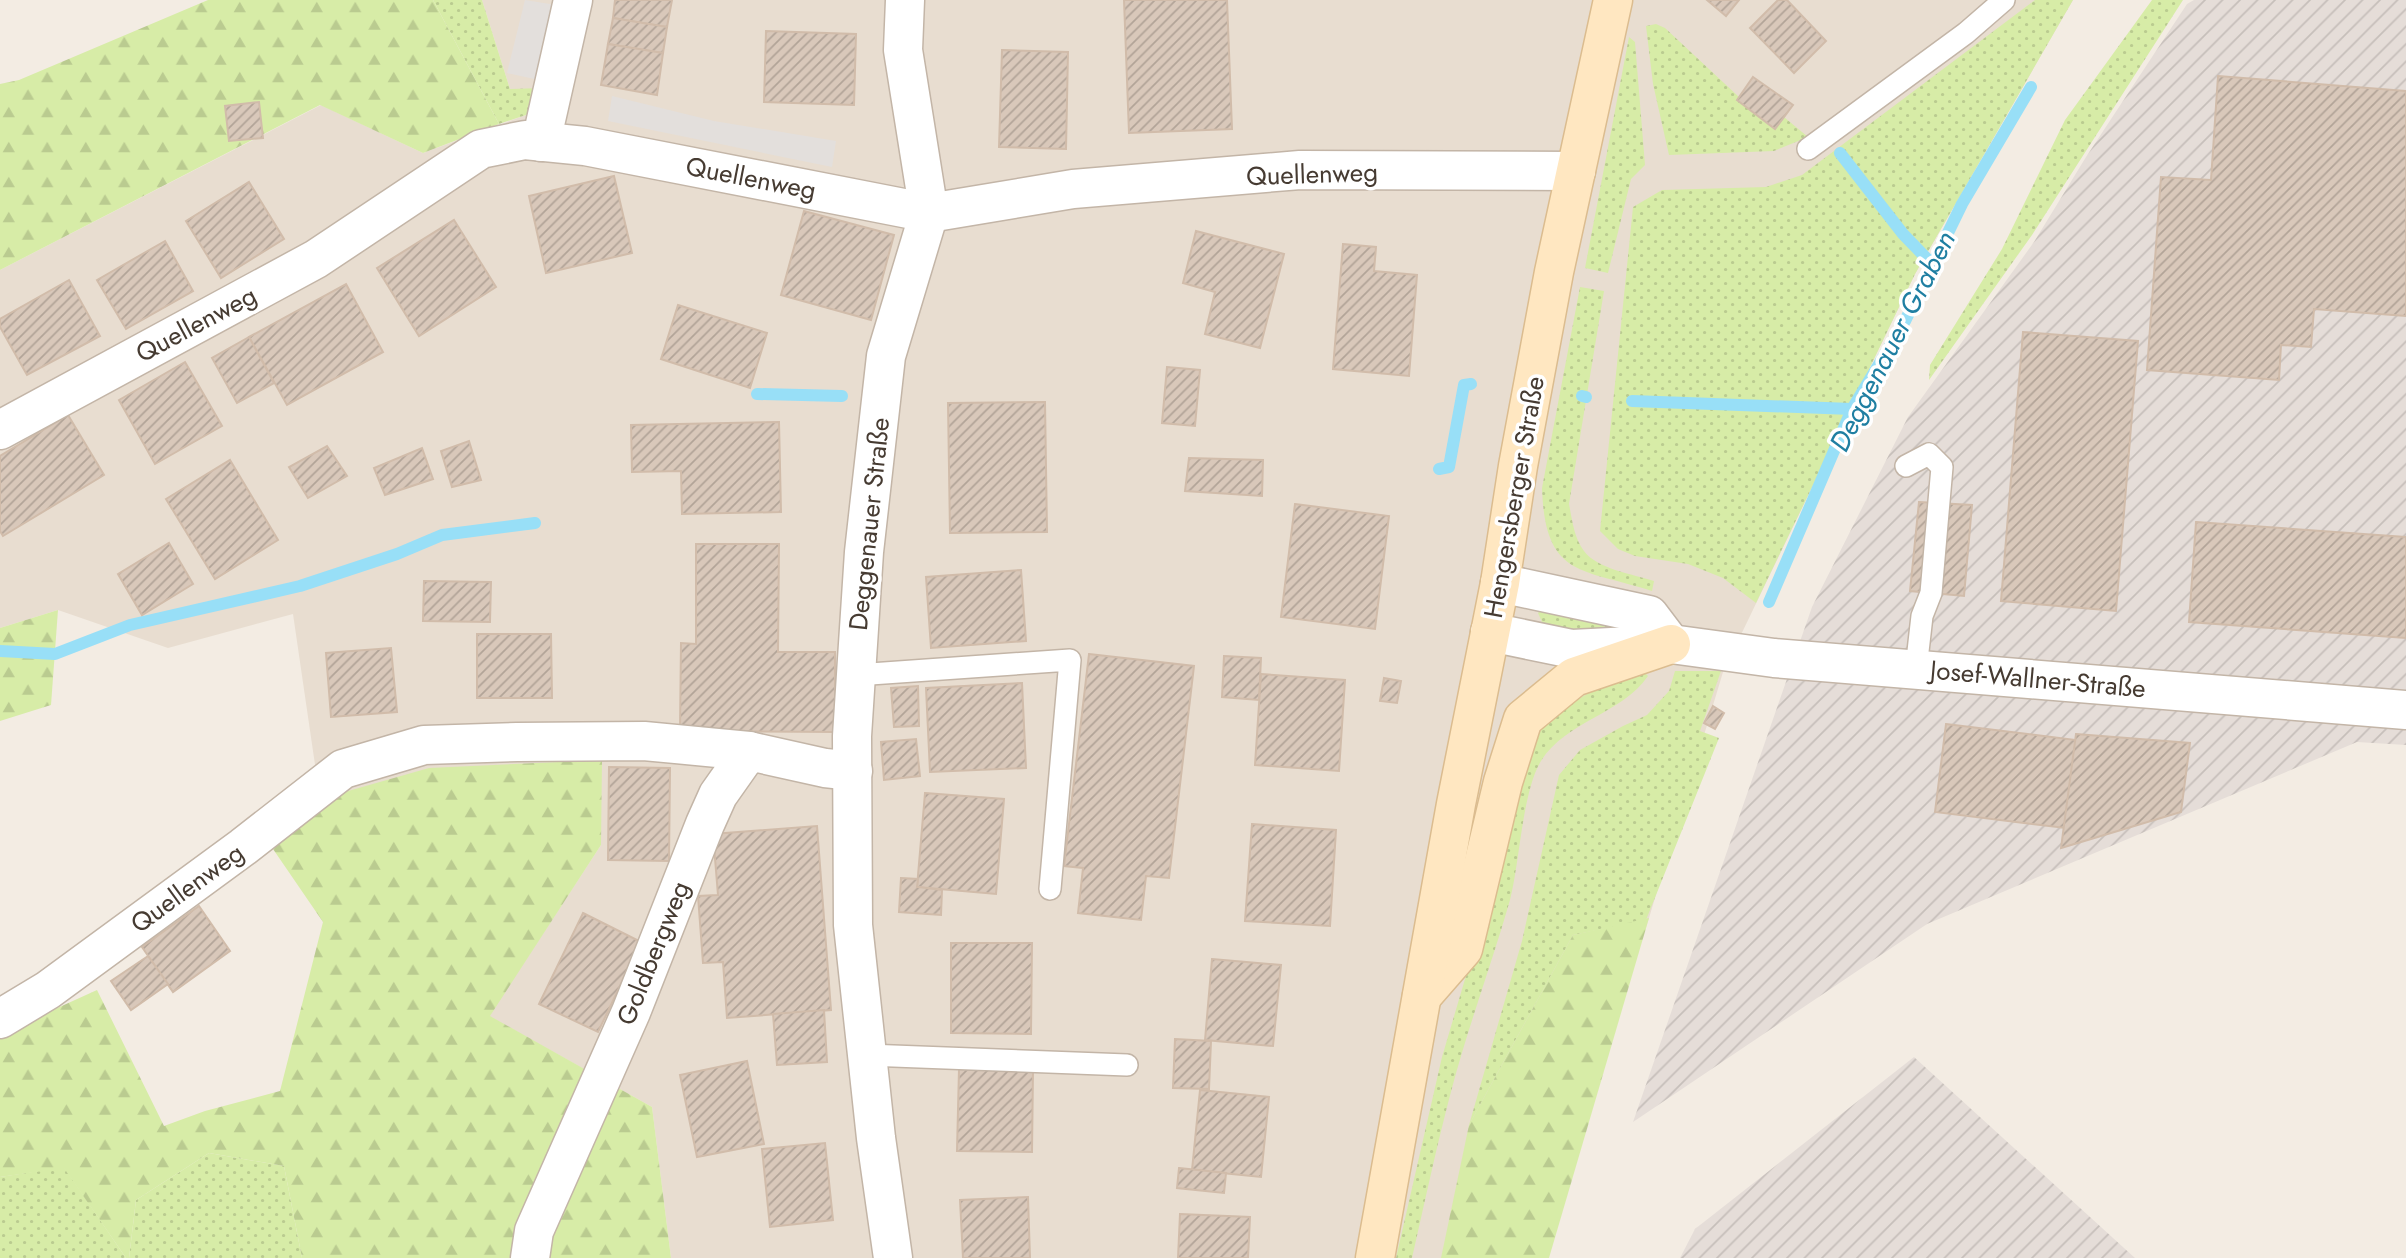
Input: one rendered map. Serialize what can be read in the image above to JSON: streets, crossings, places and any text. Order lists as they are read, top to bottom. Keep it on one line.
{"streets":{"main road":["Hengersberger Straße"],"street":["Quellenweg","Deggenauer Straße","Josef-Wallner-Straße","Goldbergweg"]},"crossings":[["Quellenweg","Hengersberger Straße"],["Quellenweg","Deggenauer Straße"],["Quellenweg","Goldbergweg"],["Hengersberger Straße","Josef-Wallner-Straße"]],"water":["Deggenauer Graben"]}
